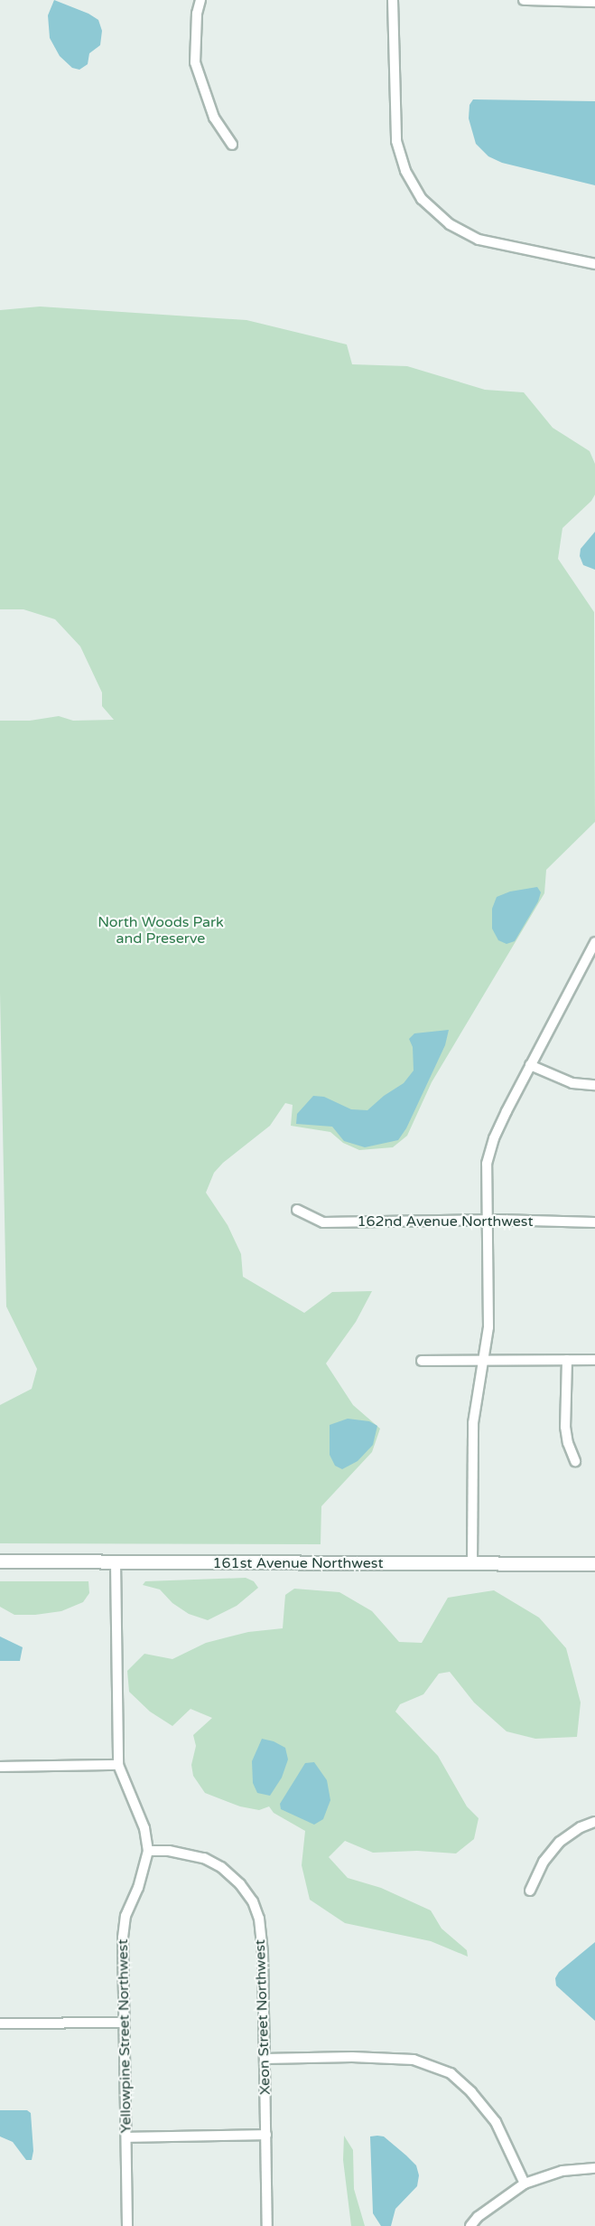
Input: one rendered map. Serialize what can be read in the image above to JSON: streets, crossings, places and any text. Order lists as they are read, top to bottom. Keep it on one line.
{"streets":{"main road":["161st Avenue Northwest"],"street":["162nd Avenue Northwest","Xeon Street Northwest","Yellowpine Street Northwest"]},"crossings":[["Xeon Street Northwest","Yellowpine Street Northwest"]],"parks":["North Woods Park and Preserve"]}
